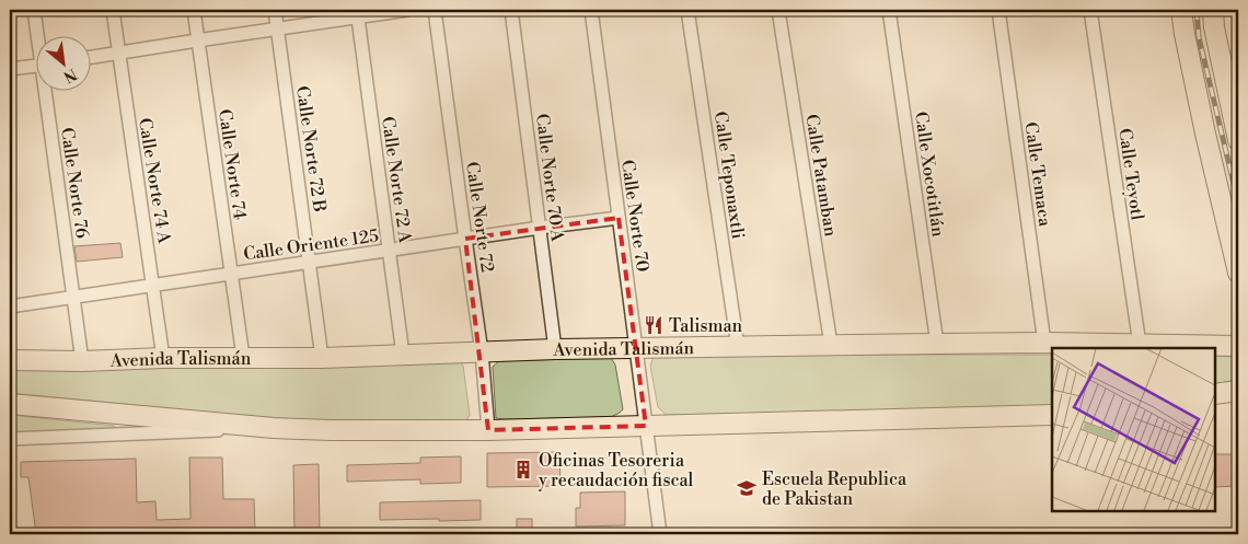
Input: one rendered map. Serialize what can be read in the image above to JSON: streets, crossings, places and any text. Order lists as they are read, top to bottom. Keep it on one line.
{"streets":{"main road":["Avenida Talismán"],"street":["Calle Norte 72 B","Calle Norte 74","Calle Xocotitlán","Calle Temaca","Calle Teyotl","Calle Teponaxtli","Calle Patamban","Calle Norte 70 A","Calle Norte 72 A","Calle Norte 74 A","Calle Norte 76","Calle Norte 70","Calle Norte 72","Calle Oriente 125"]},"crossings":[["Calle Norte 72 B","Calle Oriente 125"],["Calle Norte 72 B","Avenida Talismán"],["Calle Norte 74","Calle Oriente 125"],["Calle Norte 74","Avenida Talismán"],["Calle Xocotitlán","Avenida Talismán"],["Calle Temaca","Avenida Talismán"],["Calle Teyotl","Avenida Talismán"],["Calle Teponaxtli","Avenida Talismán"],["Calle Patamban","Avenida Talismán"],["Calle Norte 70 A","Calle Oriente 125"],["Calle Norte 70 A","Avenida Talismán"],["Calle Norte 72 A","Calle Oriente 125"],["Calle Norte 72 A","Avenida Talismán"],["Calle Norte 74 A","Calle Oriente 125"],["Calle Norte 74 A","Avenida Talismán"],["Calle Norte 76","Calle Oriente 125"],["Calle Norte 76","Avenida Talismán"],["Calle Norte 70","Calle Oriente 125"],["Calle Norte 70","Avenida Talismán"],["Calle Norte 72","Calle Oriente 125"],["Calle Norte 72","Avenida Talismán"]],"places":{"restaurant":["Talisman"],"building":["Oficinas Tesoreria y recaudación fiscal"],"school or university":["Escuela Republica de Pakistan"]},"north":"bottom right"}
